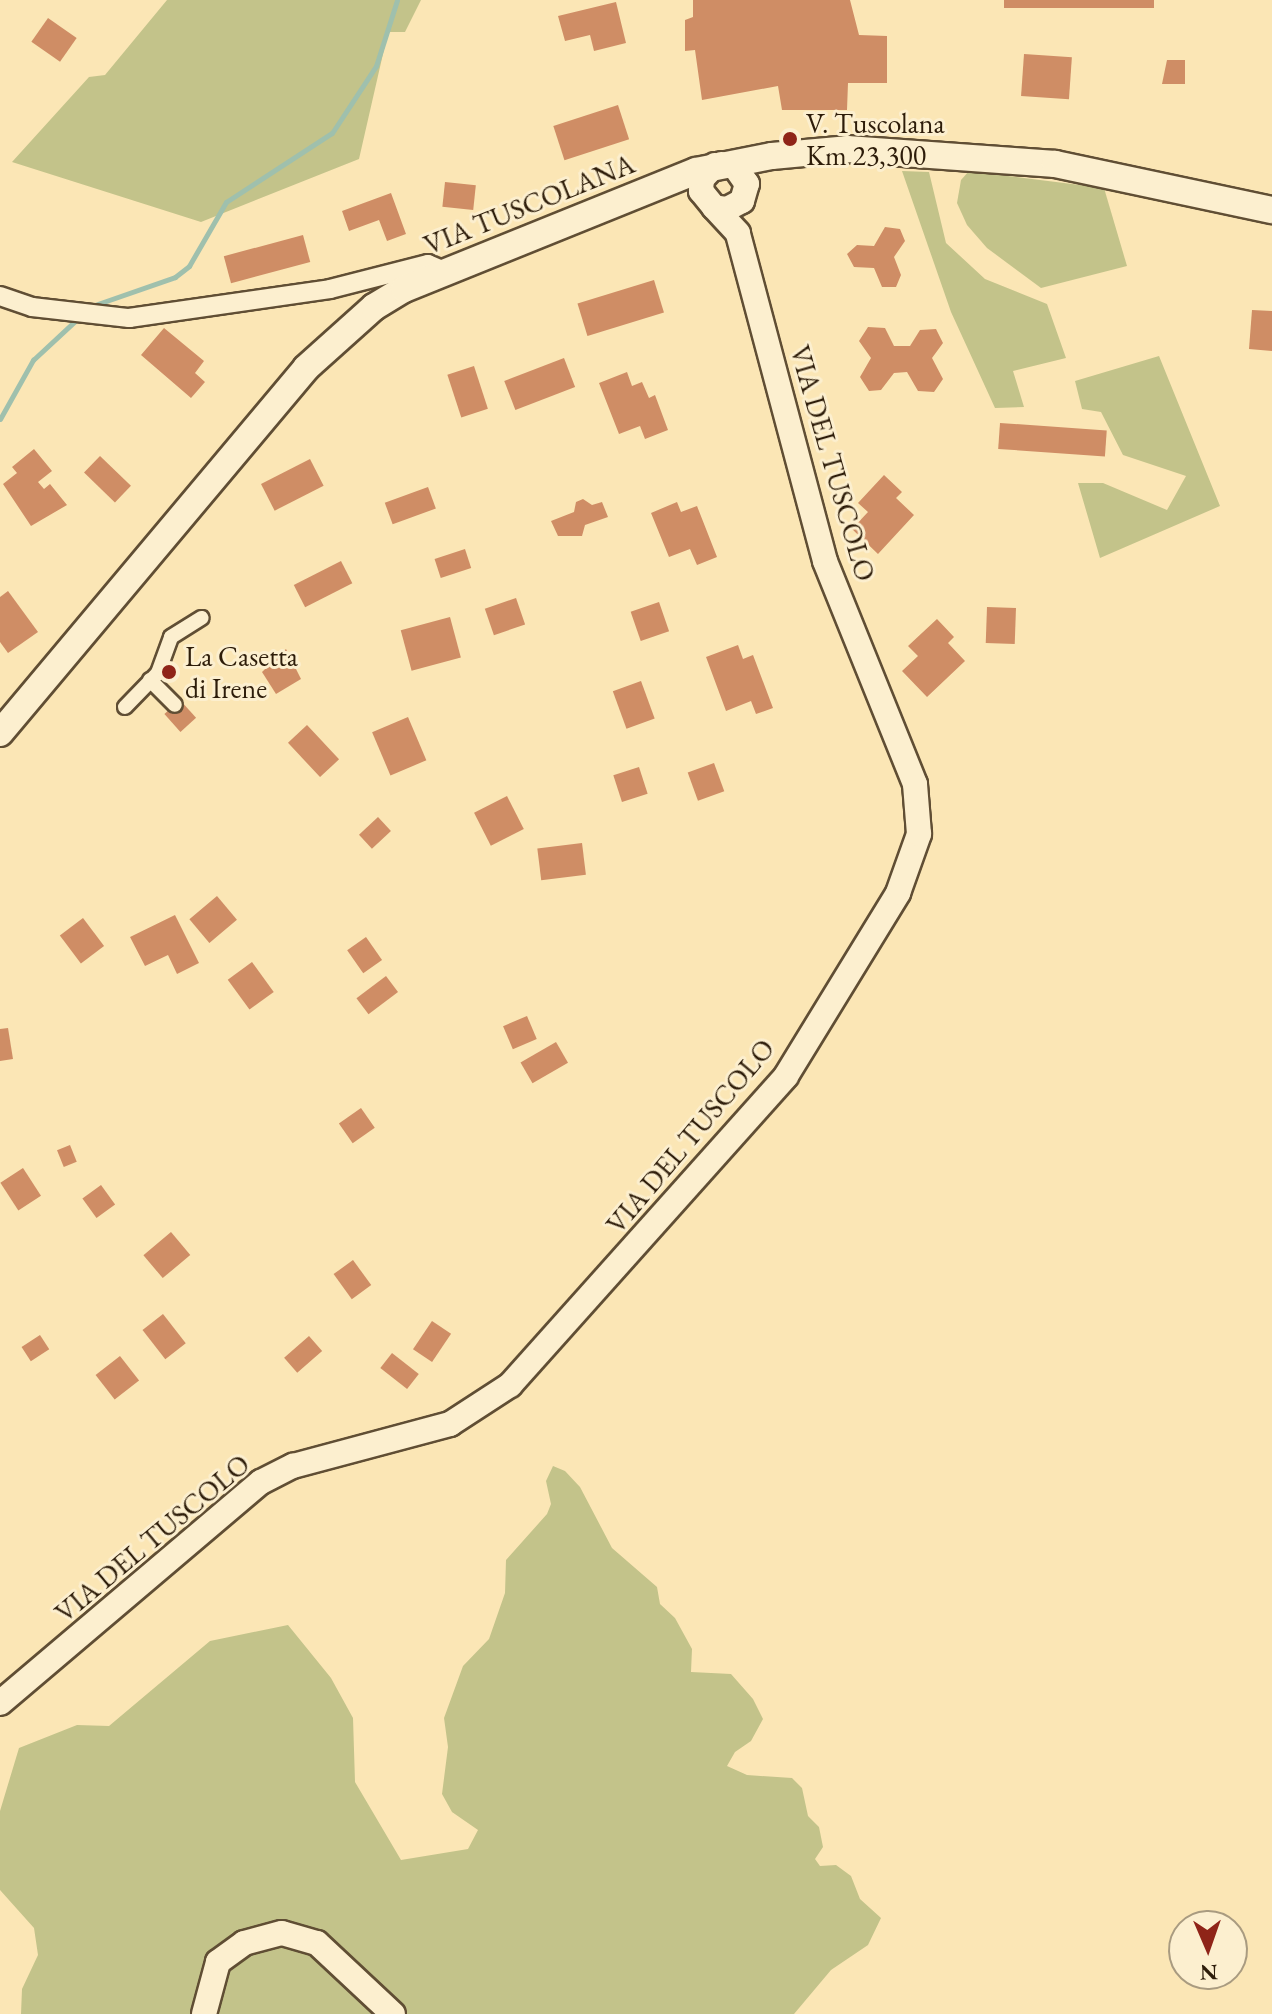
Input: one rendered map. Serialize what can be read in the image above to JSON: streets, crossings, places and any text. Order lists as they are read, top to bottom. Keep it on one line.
{"streets":{"main road":["VIA TUSCOLANA"],"street":["VIA DEL TUSCOLO"]},"places":["V. Tuscolana Km 23,300","La Casetta di Irene"],"north":"bottom"}
